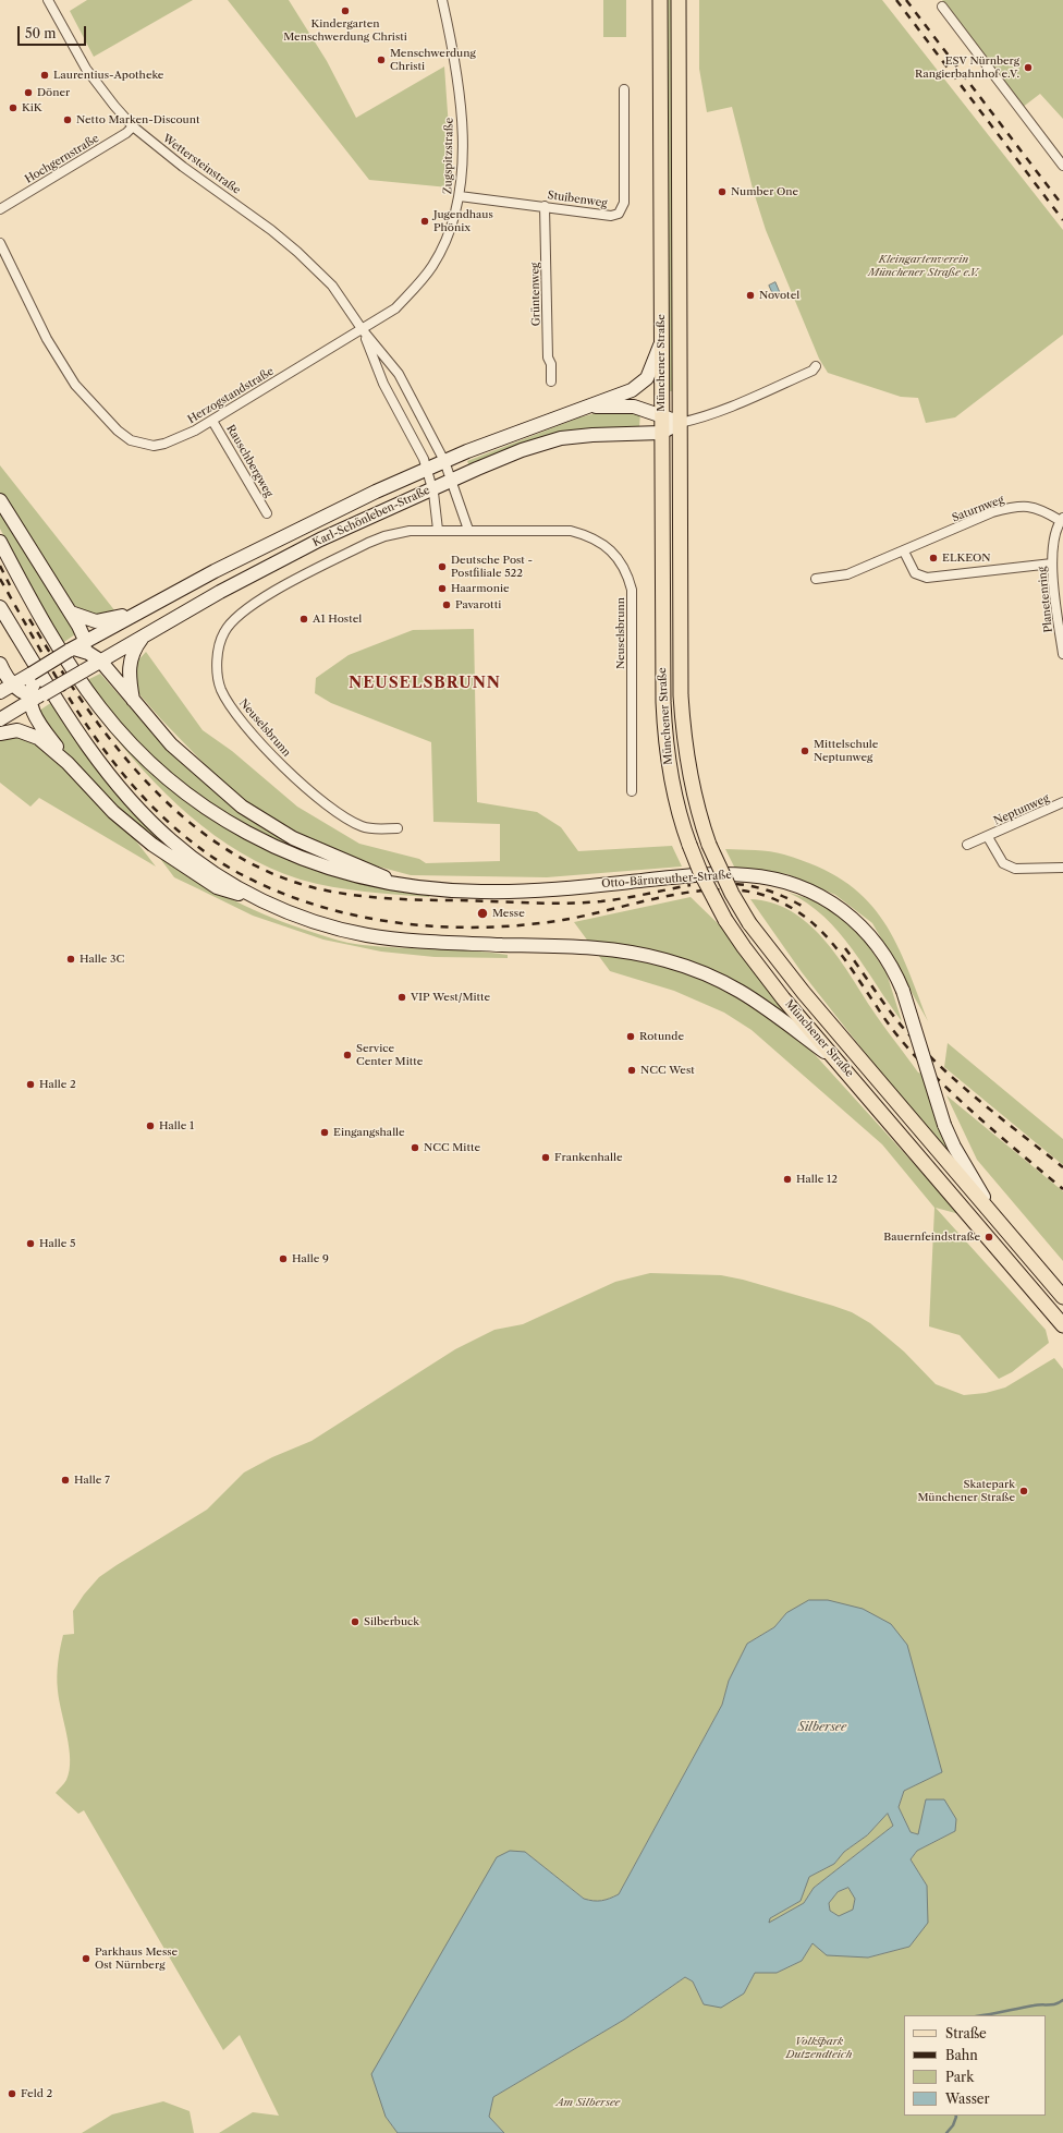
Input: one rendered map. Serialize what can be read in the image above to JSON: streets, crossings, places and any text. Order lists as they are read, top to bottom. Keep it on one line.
{"streets":{"main road":["Münchener Straße","Karl-Schönleben-Straße","Otto-Bärnreuther-Straße"],"street":["Zugspitzstraße","Hochgernstraße","Wettersteinstraße","Stuibenweg","Grüntenweg","Herzogstandstraße","Rauschbergweg","Saturnweg","Planetenring","Neuselsbrunn","Neptunweg"]},"crossings":[["Zugspitzstraße","Wettersteinstraße"],["Zugspitzstraße","Stuibenweg"],["Zugspitzstraße","Herzogstandstraße"],["Hochgernstraße","Wettersteinstraße"],["Wettersteinstraße","Herzogstandstraße"],["Wettersteinstraße","Karl-Schönleben-Straße"],["Stuibenweg","Grüntenweg"],["Münchener Straße","Karl-Schönleben-Straße"],["Münchener Straße","Otto-Bärnreuther-Straße"],["Herzogstandstraße","Rauschbergweg"],["Saturnweg","Planetenring"],["Karl-Schönleben-Straße","Otto-Bärnreuther-Straße"]],"districts":["NEUSELSBRUNN"],"water":["Silbersee"],"parks":["Kleingartenverein Münchener Straße e.V.","Volkspark Dutzendteich","Am Silbersee"],"places":["Kindergarten Menschwerdung Christi","Menschwerdung Christi","ESV Nürnberg Rangierbahnhof e.V.","Laurentius-Apotheke","Döner","KiK","Netto Marken-Discount","Number One","Jugendhaus Phönix","Novotel","ELKEON","Deutsche Post - Postfiliale 522","Haarmonie","Pavarotti","A1 Hostel","Mittelschule Neptunweg","Messe","Halle 3C","VIP West/Mitte","Rotunde","Service Center Mitte","NCC West","Halle 2","Halle 1","Eingangshalle","NCC Mitte","Frankenhalle","Halle 12","Bauernfeindstraße","Halle 5","Halle 9","Halle 7","Skatepark Münchener Straße","Silberbuck","Parkhaus Messe Ost Nürnberg","Feld 2"],"legend":["Straße","Bahn","Park","Wasser"],"scale_bar":"50 m"}
